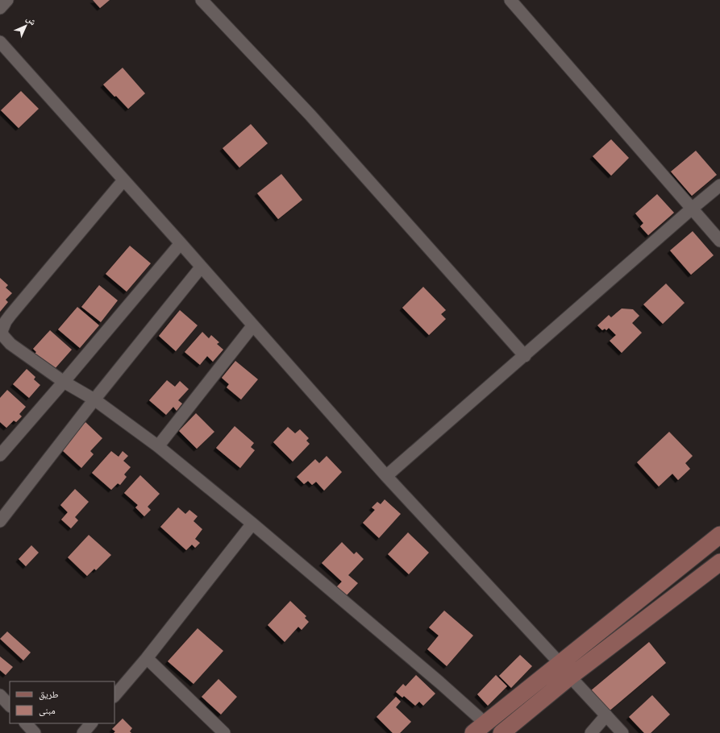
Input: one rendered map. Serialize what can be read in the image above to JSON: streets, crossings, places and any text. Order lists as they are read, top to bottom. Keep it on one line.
{"legend":["طريق","مبنى"],"north":"top right"}
